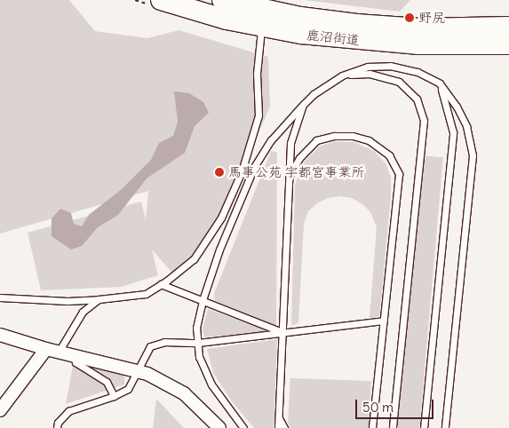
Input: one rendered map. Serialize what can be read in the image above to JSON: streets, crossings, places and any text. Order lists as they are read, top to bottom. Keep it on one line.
{"streets":{"main road":["鹿沼街道"]},"places":["野尻","馬事公苑 宇都宮事業所"],"scale_bar":"50 m"}
